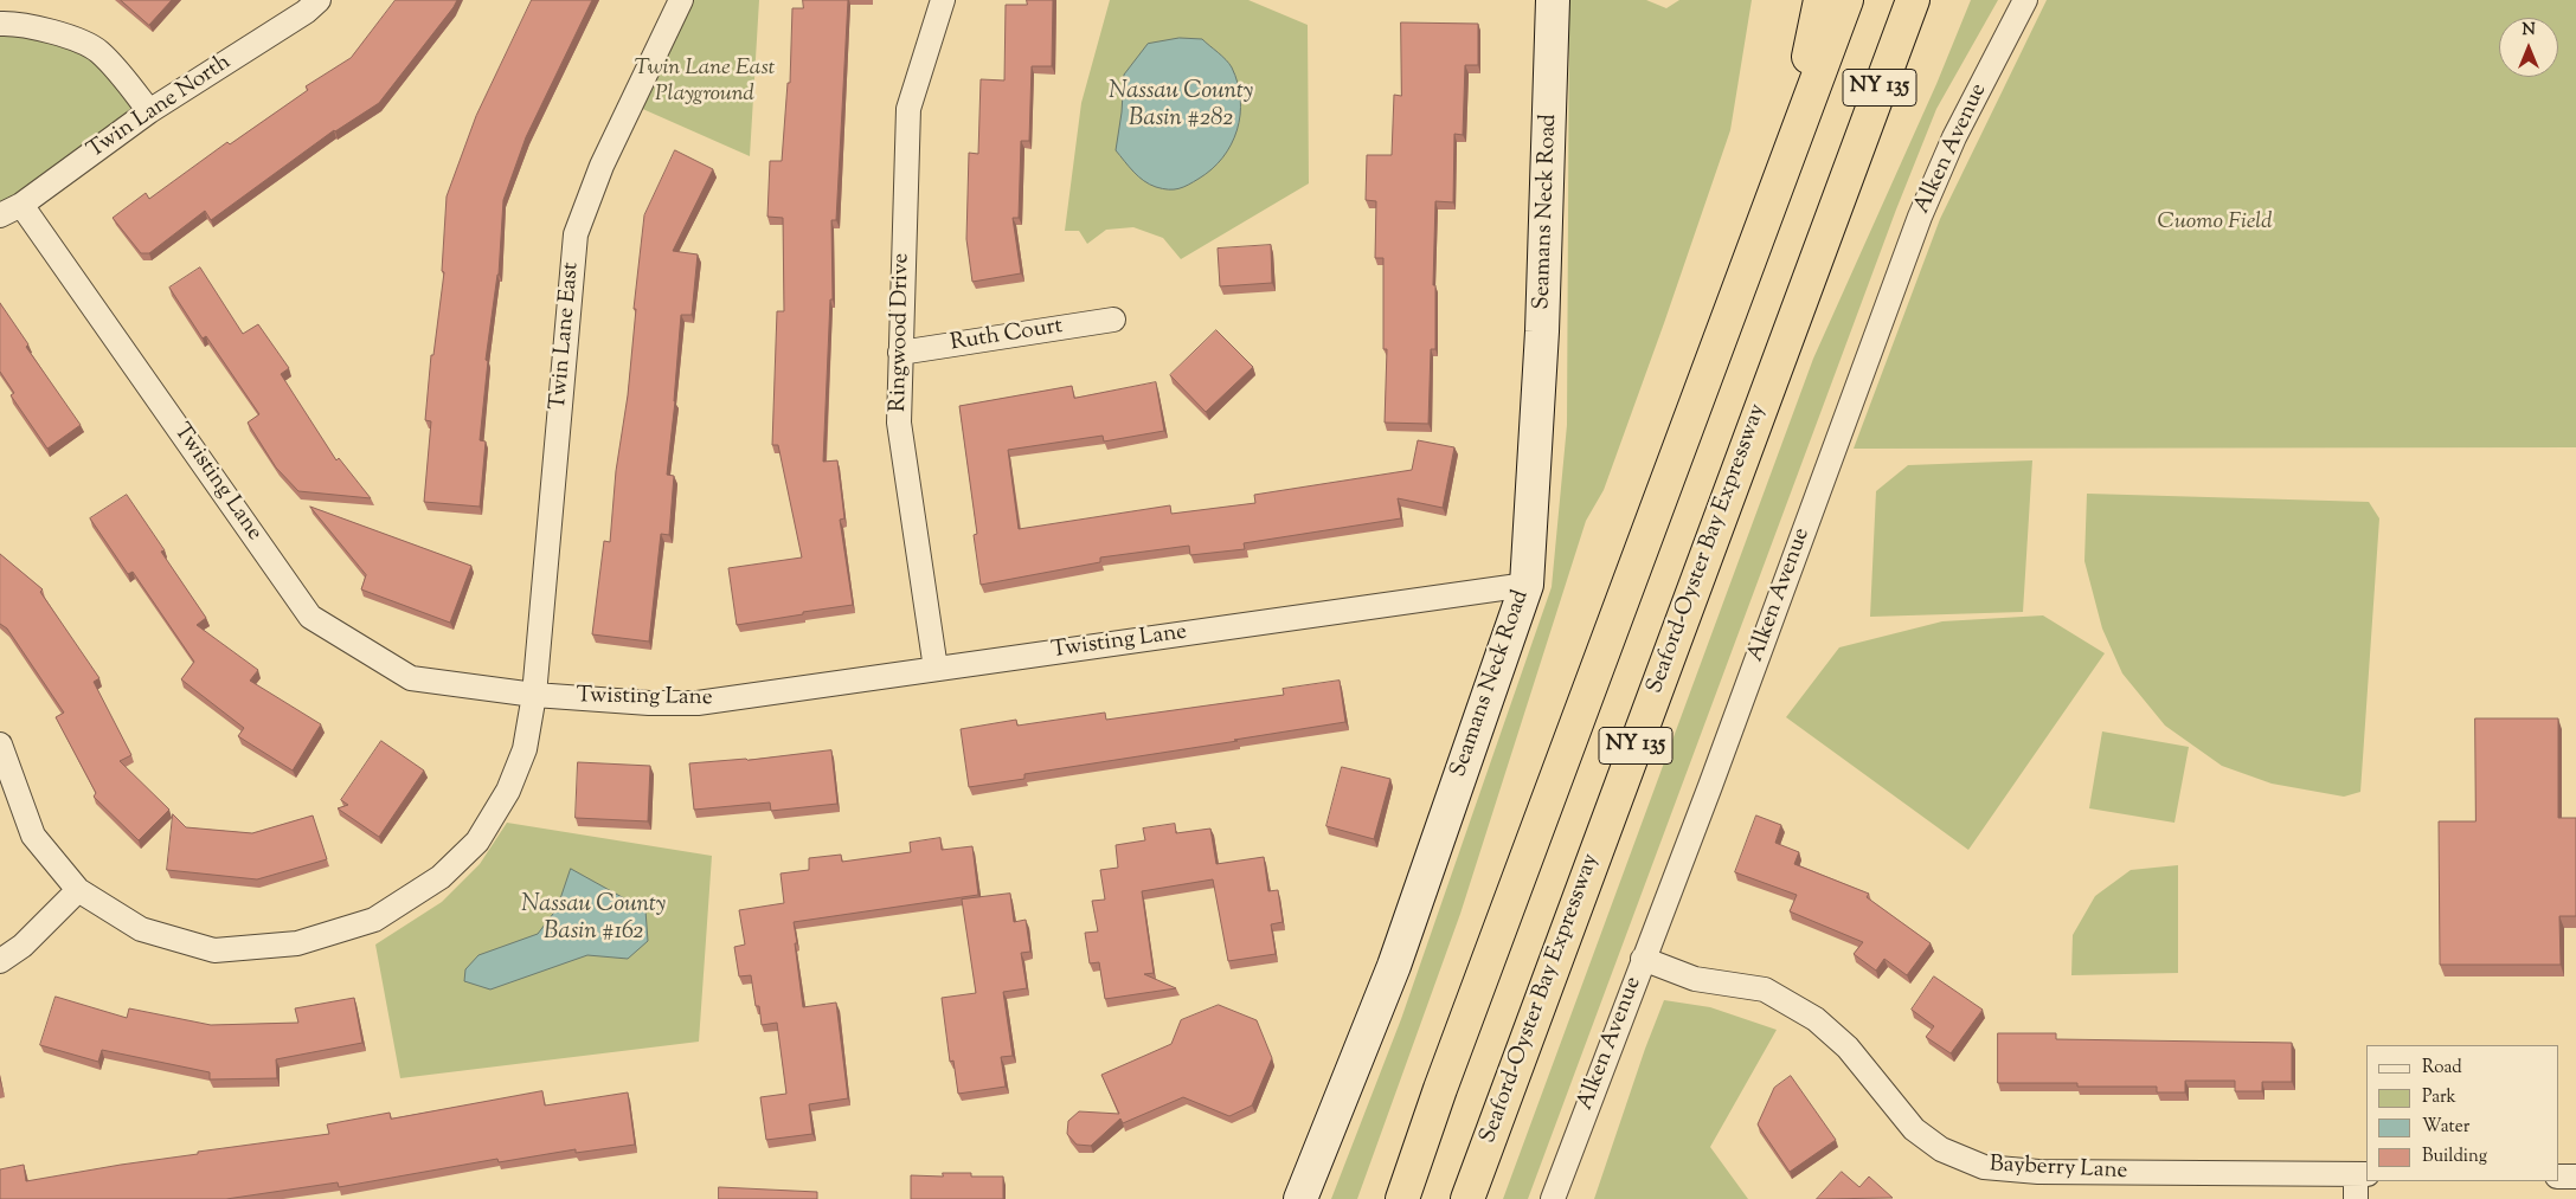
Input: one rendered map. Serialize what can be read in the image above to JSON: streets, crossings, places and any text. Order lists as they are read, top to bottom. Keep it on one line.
{"streets":{"highway":["NY 135","Seaford-Oyster Bay Expressway"],"main road":["Seamans Neck Road"],"street":["Twin Lane North","Alken Avenue","Ringwood Drive","Twin Lane East","Ruth Court","Twisting Lane","Bayberry Lane"]},"crossings":[["Twin Lane North","Twisting Lane"],["Alken Avenue","Bayberry Lane"],["Seamans Neck Road","Twisting Lane"],["Ringwood Drive","Ruth Court"],["Ringwood Drive","Twisting Lane"],["Twin Lane East","Twisting Lane"]],"water":["Nassau County Basin #282","Nassau County Basin #162"],"parks":["Twin Lane East Playground","Cuomo Field"],"legend":["Road","Park","Water","Building"],"north":"top"}
